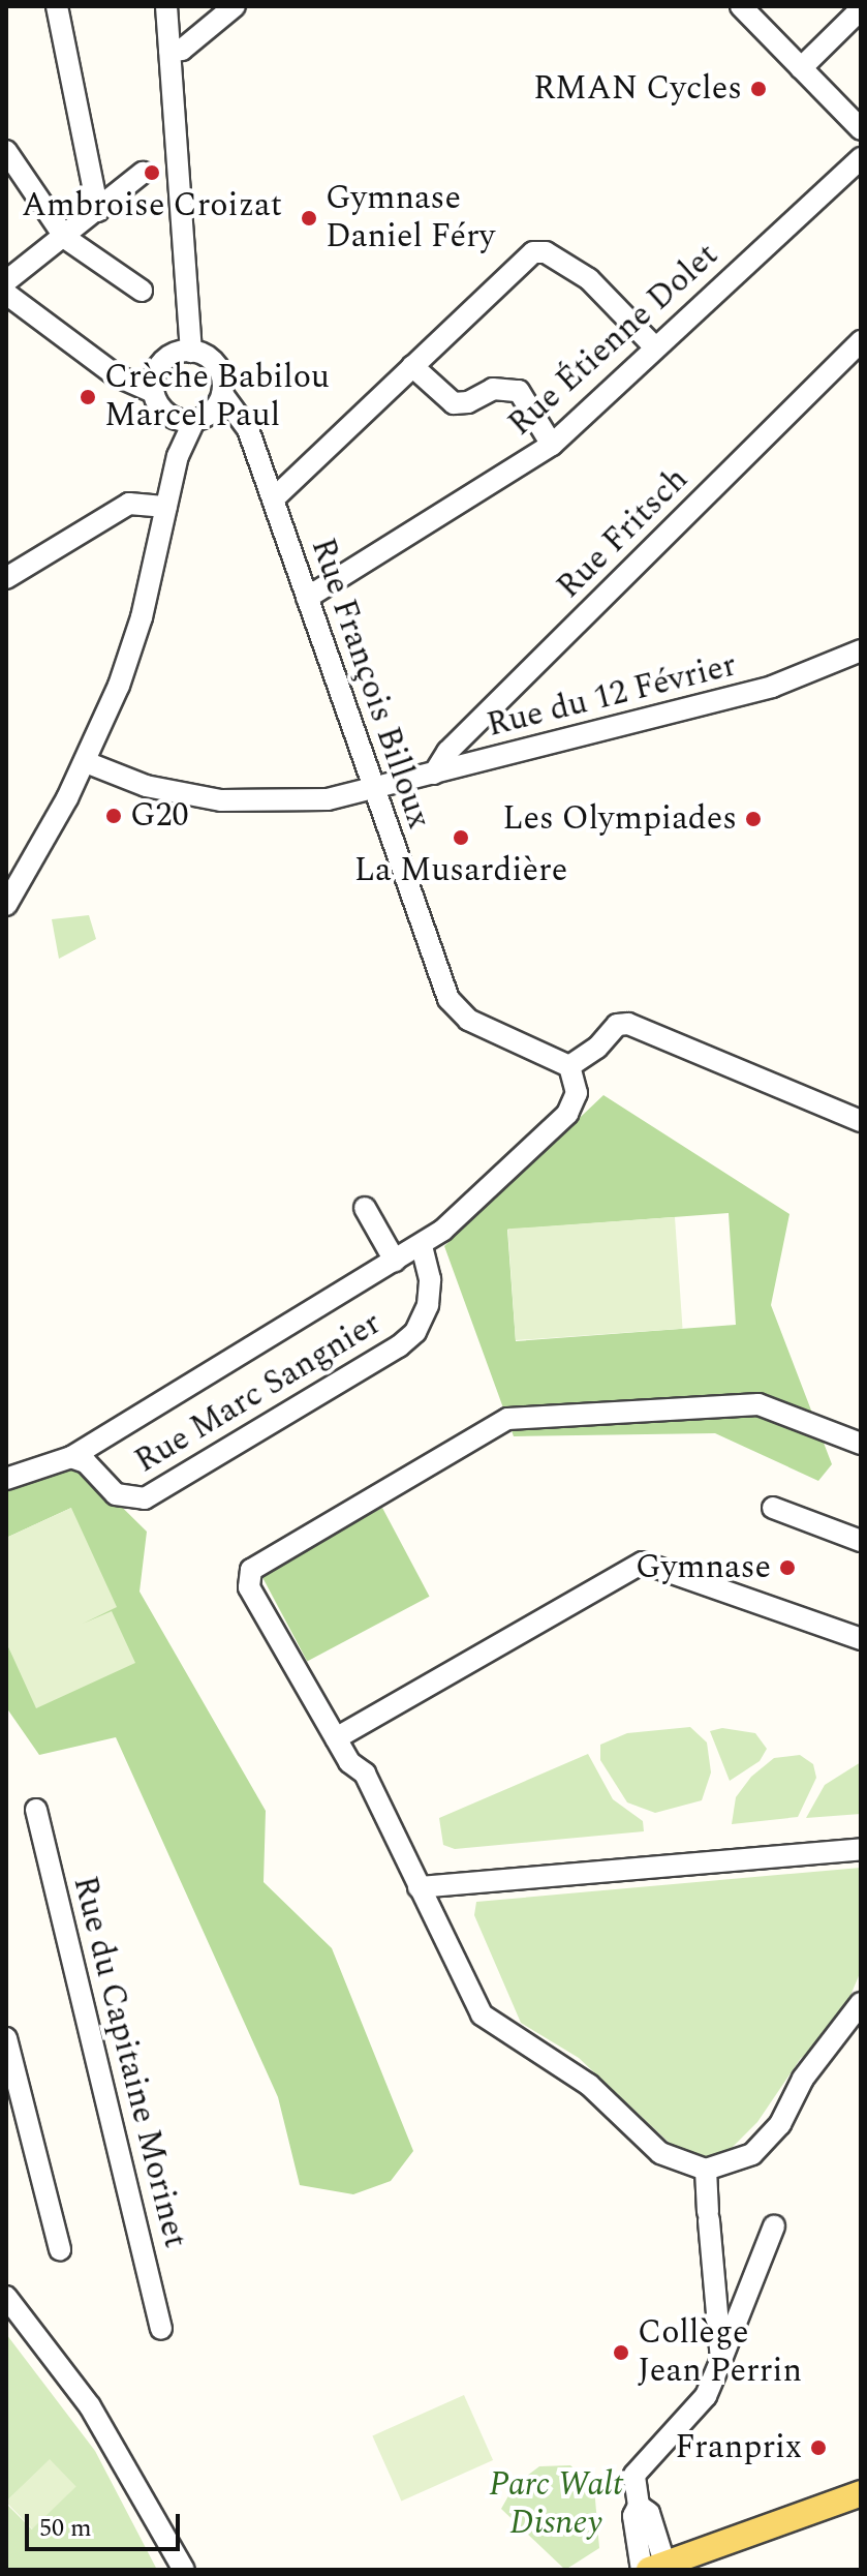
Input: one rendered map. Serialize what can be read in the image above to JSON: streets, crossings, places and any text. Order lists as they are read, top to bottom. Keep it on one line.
{"streets":{"street":["Rue Étienne Dolet","Rue Fritsch","Rue François Billoux","Rue du 12 Février","Rue Marc Sangnier","Rue du Capitaine Morinet"]},"crossings":[["Rue Étienne Dolet","Rue François Billoux"],["Rue Fritsch","Rue du 12 Février"],["Rue François Billoux","Rue du 12 Février"]],"parks":["Parc Walt Disney"],"places":["RMAN Cycles","Ambroise Croizat","Gymnase Daniel Féry","Crèche Babilou Marcel Paul","G20","Les Olympiades","La Musardière","Gymnase","Collège Jean Perrin","Franprix"],"scale_bar":"50 m"}
